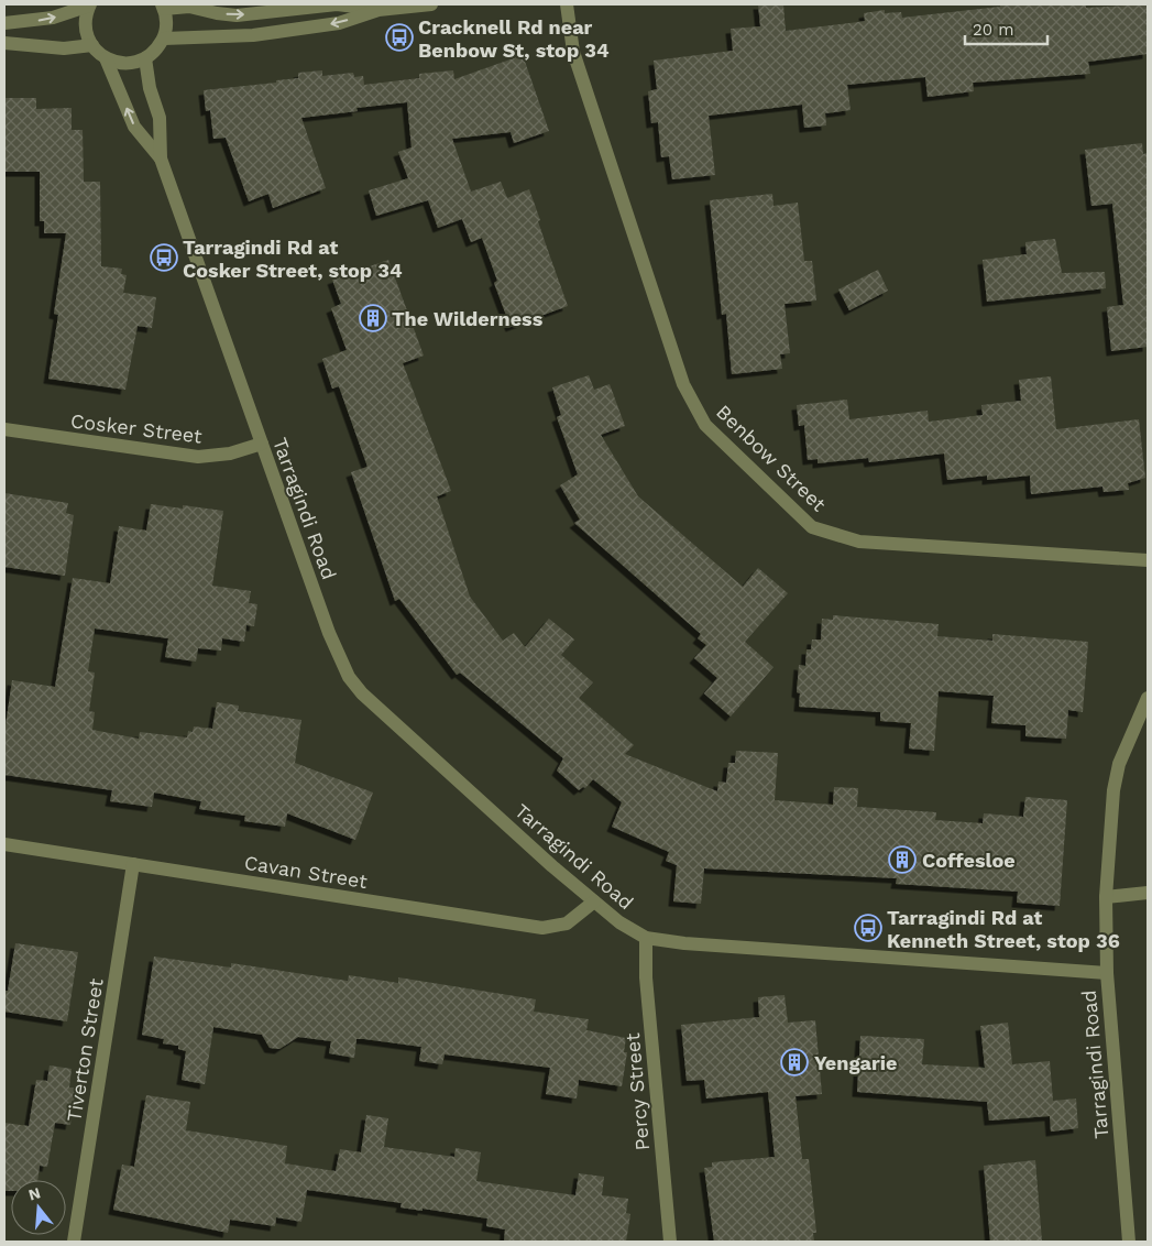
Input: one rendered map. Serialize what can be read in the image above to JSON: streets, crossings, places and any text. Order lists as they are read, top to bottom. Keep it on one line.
{"streets":{"street":["Cosker Street","Benbow Street","Tarragindi Road","Cavan Street","Tiverton Street","Percy Street"]},"crossings":[["Cosker Street","Tarragindi Road"],["Tarragindi Road","Cavan Street"],["Tarragindi Road","Percy Street"],["Cavan Street","Tiverton Street"]],"places":{"bus stop":["Cracknell Rd near Benbow St, stop 34","Tarragindi Rd at Cosker Street, stop 34","Tarragindi Rd at Kenneth Street, stop 36"],"building":["The Wilderness","Coffesloe","Yengarie"]},"scale_bar":"20 m","north":"top"}
